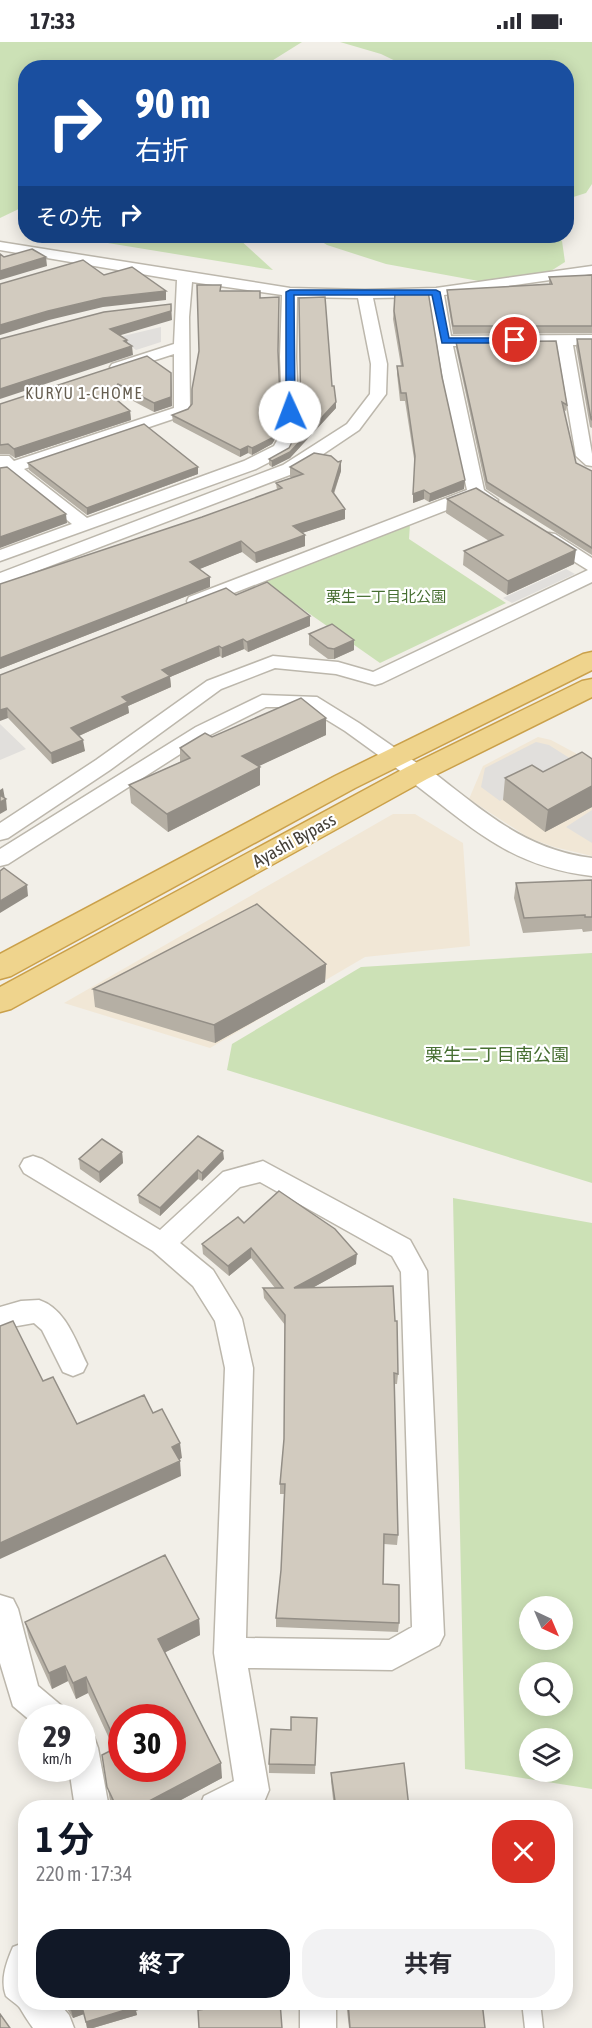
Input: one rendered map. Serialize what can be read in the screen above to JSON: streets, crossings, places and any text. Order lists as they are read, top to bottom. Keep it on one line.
{"streets":{"highway":["Ayashi Bypass"]},"districts":["KURYU 1-CHOME"],"parks":["栗生一丁目北公園","栗生二丁目南公園"],"north":"bottom right","page":{"status":"17:33","turn":["90 m","右折"],"then":"その先","speed":"29 km/h","limit":"30","heading":["1 分","220 m · 17:34"],"buttons":["終了","共有"]}}
